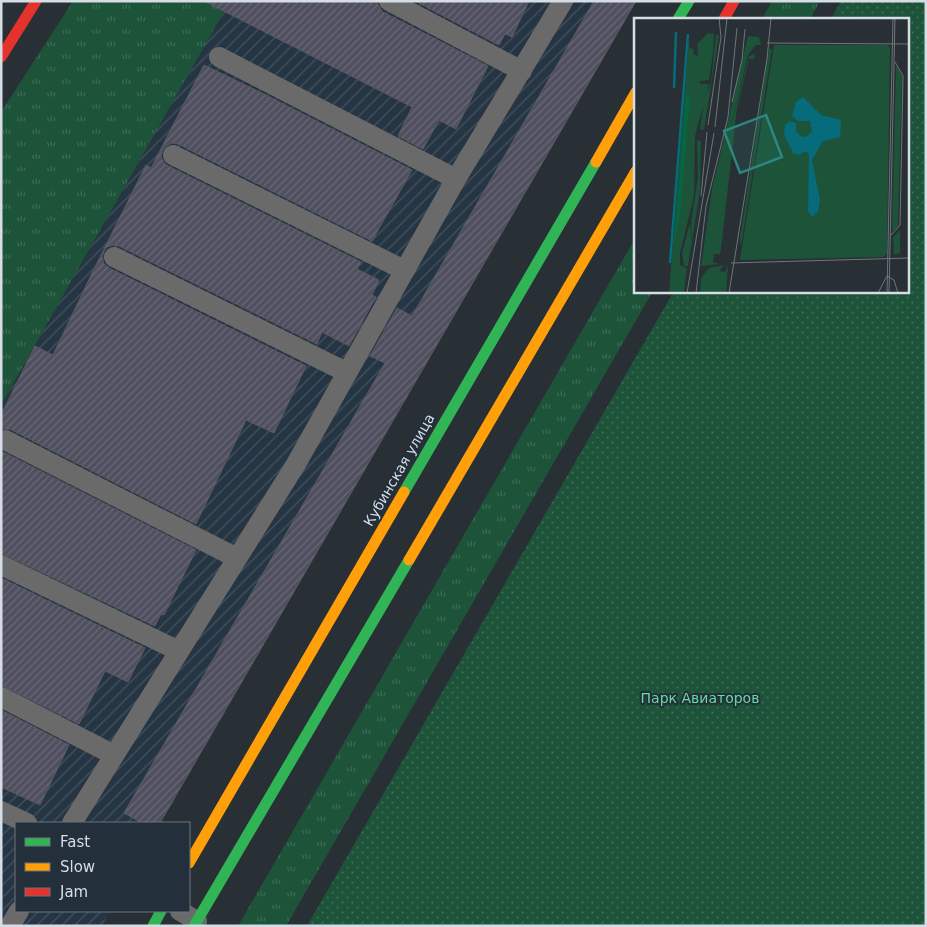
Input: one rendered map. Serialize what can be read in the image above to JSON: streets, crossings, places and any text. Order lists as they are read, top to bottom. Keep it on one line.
{"streets":{"main road":["Кубинская улица"]},"parks":["Парк Авиаторов"],"legend":["Fast","Slow","Jam"]}
